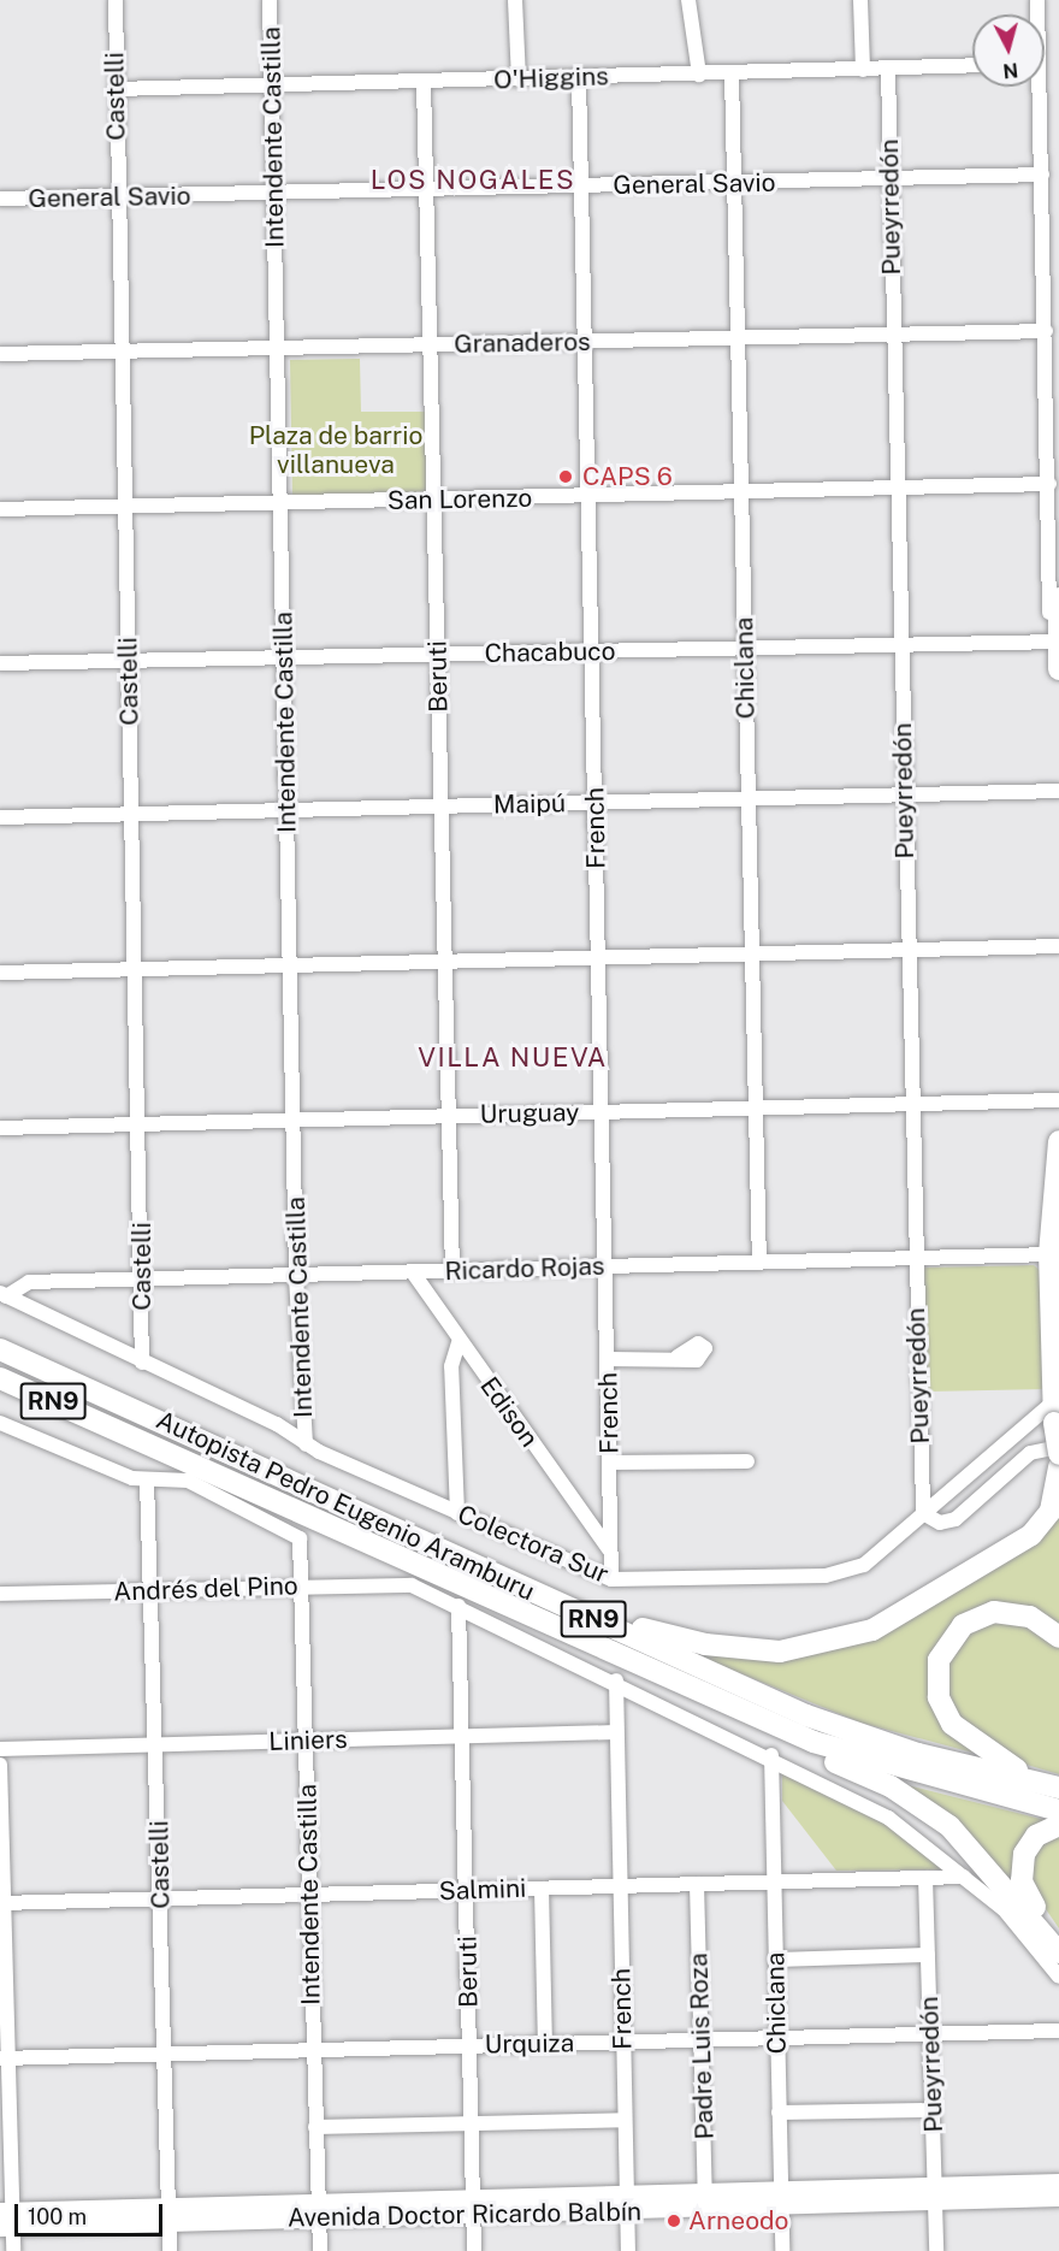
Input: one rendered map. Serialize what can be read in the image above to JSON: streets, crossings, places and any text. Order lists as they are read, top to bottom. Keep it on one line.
{"streets":{"highway":["RN9","Autopista Pedro Eugenio Aramburu"],"main road":["Avenida Doctor Ricardo Balbín"],"street":["O'Higgins","Castelli","Intendente Castilla","General Savio","Pueyrredón","Granaderos","San Lorenzo","Chacabuco","Chiclana","Beruti","Maipú","French","Uruguay","Ricardo Rojas","Edison","Colectora Sur","Andrés del Pino","Liniers","Salmini","Urquiza","Padre Luis Roza"]},"crossings":[["O'Higgins","Castelli"],["O'Higgins","Intendente Castilla"],["O'Higgins","Pueyrredón"],["O'Higgins","Chiclana"],["O'Higgins","Beruti"],["O'Higgins","French"],["Castelli","Intendente Castilla"],["Castelli","General Savio"],["Castelli","Granaderos"],["Castelli","San Lorenzo"],["Castelli","Chacabuco"],["Castelli","Maipú"],["Castelli","Uruguay"],["Castelli","Ricardo Rojas"],["Castelli","Colectora Sur"],["Castelli","Andrés del Pino"],["Castelli","Liniers"],["Castelli","Salmini"],["Castelli","Urquiza"],["Castelli","Avenida Doctor Ricardo Balbín"],["Intendente Castilla","General Savio"],["Intendente Castilla","Granaderos"],["Intendente Castilla","San Lorenzo"],["Intendente Castilla","Chacabuco"],["Intendente Castilla","Maipú"],["Intendente Castilla","Uruguay"],["Intendente Castilla","Ricardo Rojas"],["Intendente Castilla","Colectora Sur"],["Intendente Castilla","Andrés del Pino"],["Intendente Castilla","Liniers"],["Intendente Castilla","Salmini"],["Intendente Castilla","Urquiza"],["Intendente Castilla","Avenida Doctor Ricardo Balbín"],["General Savio","Pueyrredón"],["General Savio","Chiclana"],["General Savio","Beruti"],["General Savio","French"],["Pueyrredón","Granaderos"],["Pueyrredón","San Lorenzo"],["Pueyrredón","Chacabuco"],["Pueyrredón","Maipú"],["Pueyrredón","Uruguay"],["Pueyrredón","Ricardo Rojas"],["Pueyrredón","Colectora Sur"],["Pueyrredón","Salmini"],["Pueyrredón","Urquiza"],["Pueyrredón","Avenida Doctor Ricardo Balbín"],["Granaderos","Chiclana"],["Granaderos","Beruti"],["Granaderos","French"],["San Lorenzo","Chiclana"],["San Lorenzo","Beruti"],["San Lorenzo","French"],["Chacabuco","Chiclana"],["Chacabuco","Beruti"],["Chacabuco","French"],["Chiclana","Maipú"],["Chiclana","Uruguay"],["Chiclana","Ricardo Rojas"],["Chiclana","Salmini"],["Chiclana","Urquiza"],["Chiclana","Avenida Doctor Ricardo Balbín"],["Beruti","Maipú"],["Beruti","Uruguay"],["Beruti","Ricardo Rojas"],["Beruti","Andrés del Pino"],["Beruti","Liniers"],["Beruti","Salmini"],["Beruti","Urquiza"],["Beruti","Avenida Doctor Ricardo Balbín"],["Maipú","French"],["French","Uruguay"],["French","Ricardo Rojas"],["French","Edison"],["French","Colectora Sur"],["French","Liniers"],["French","Salmini"],["French","Urquiza"],["French","Avenida Doctor Ricardo Balbín"],["Ricardo Rojas","Edison"],["Ricardo Rojas","Colectora Sur"],["Salmini","Padre Luis Roza"],["Urquiza","Padre Luis Roza"],["Padre Luis Roza","Avenida Doctor Ricardo Balbín"]],"districts":["LOS NOGALES","VILLA NUEVA"],"parks":["Plaza de barrio villanueva"],"places":["CAPS 6","Arneodo"],"scale_bar":"100 m","north":"bottom"}
